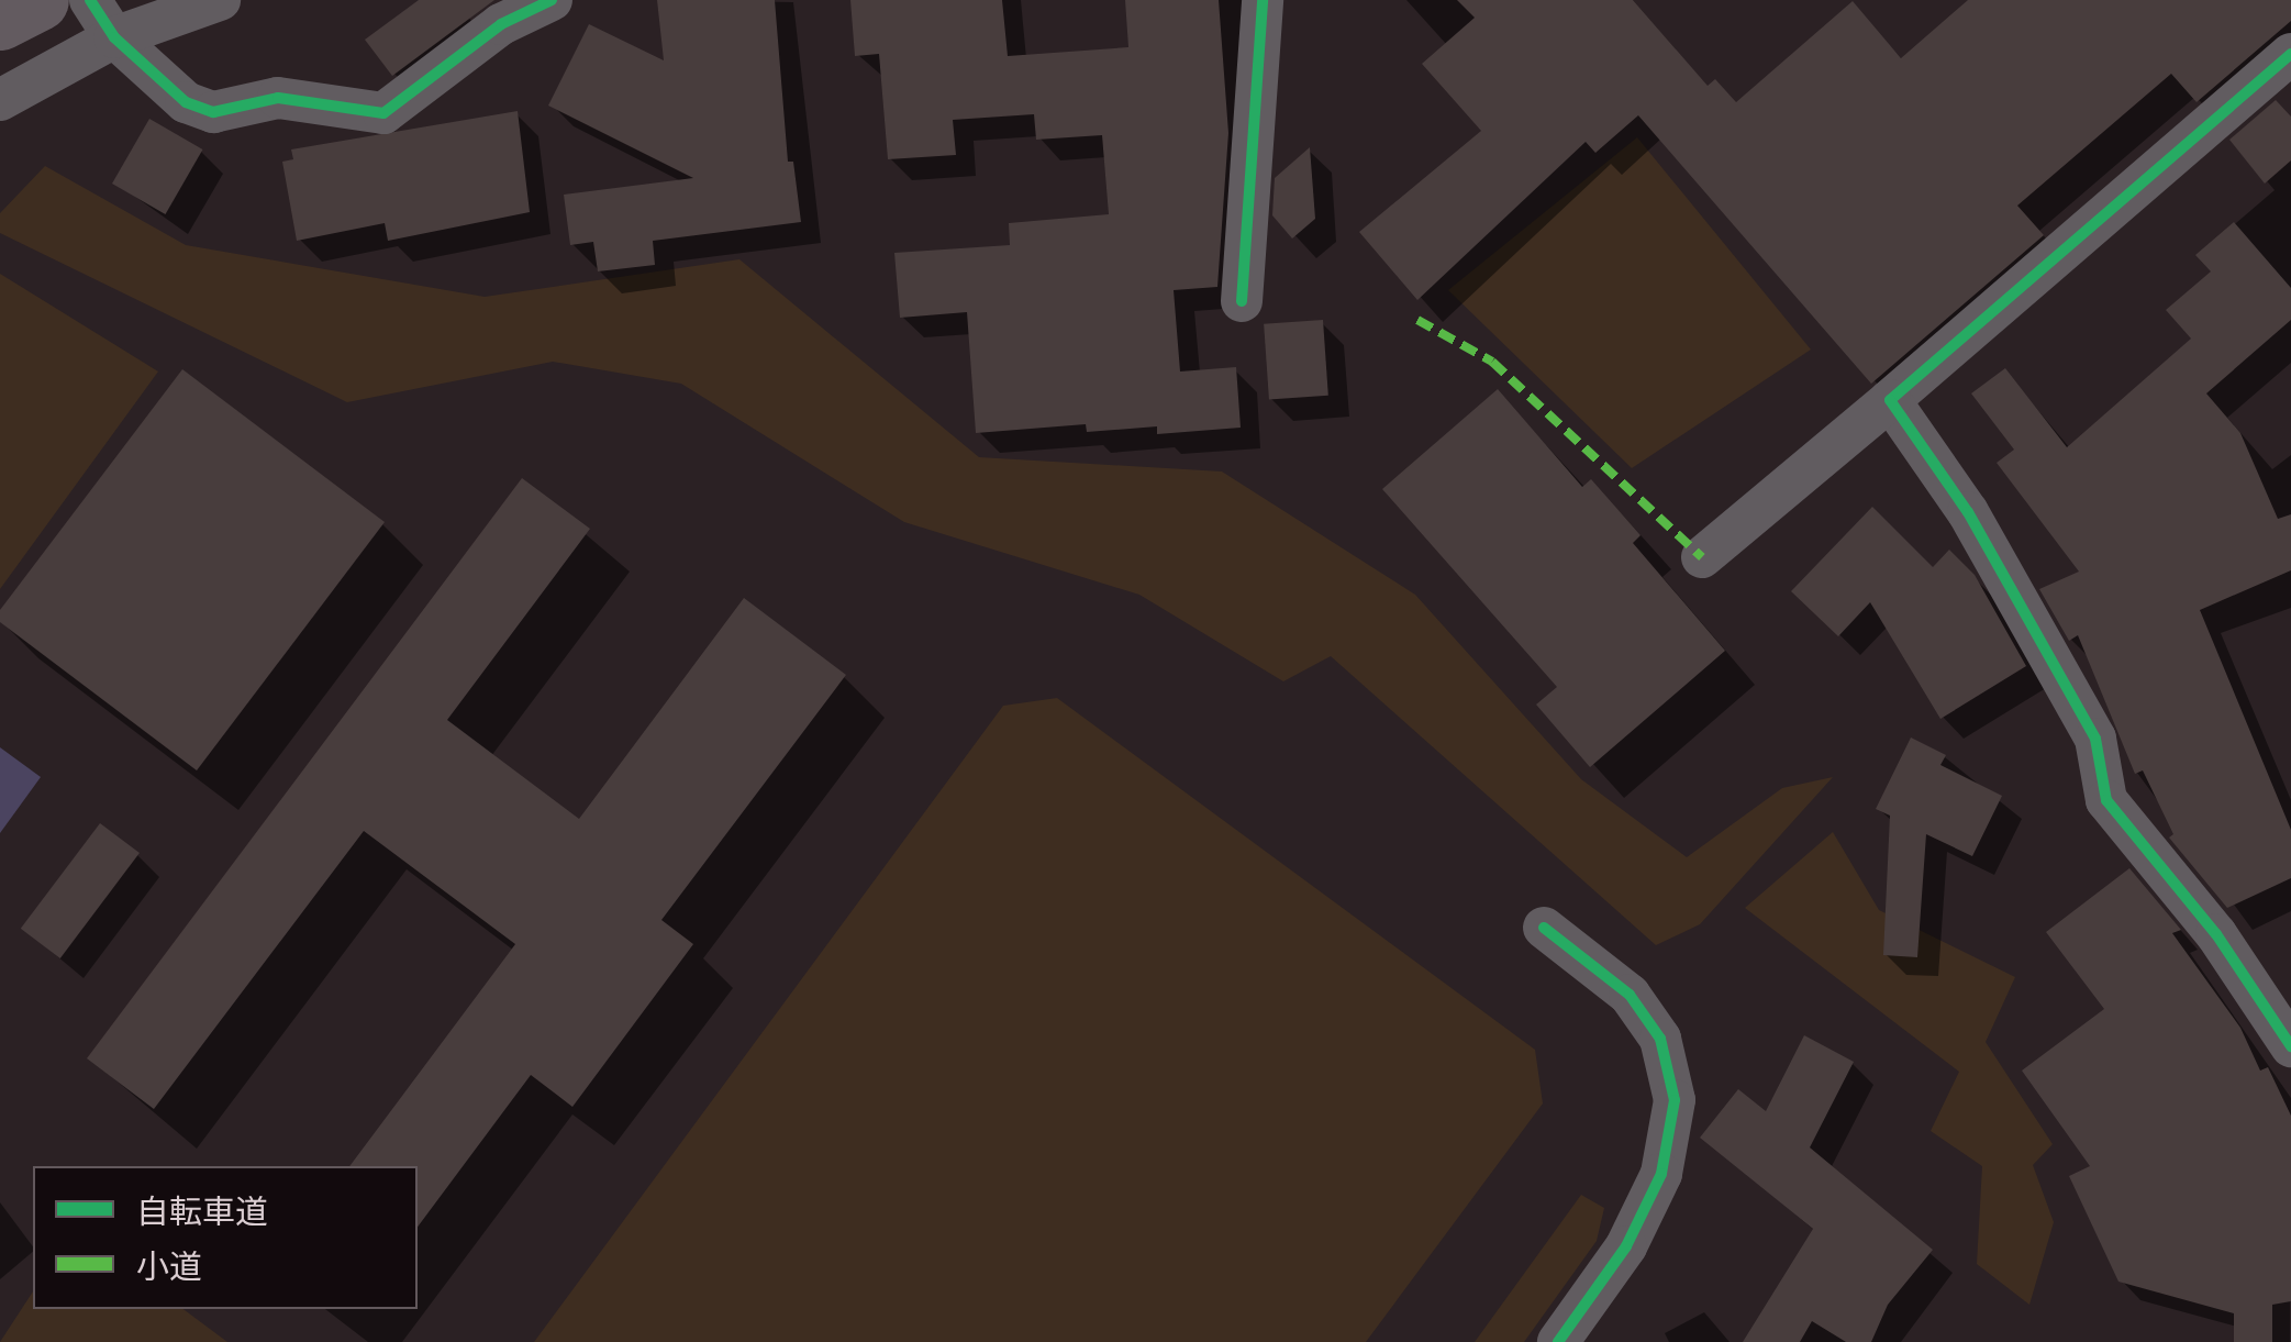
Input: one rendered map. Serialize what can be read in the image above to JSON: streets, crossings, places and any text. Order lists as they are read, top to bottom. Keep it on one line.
{"legend":["自転車道","小道"]}
